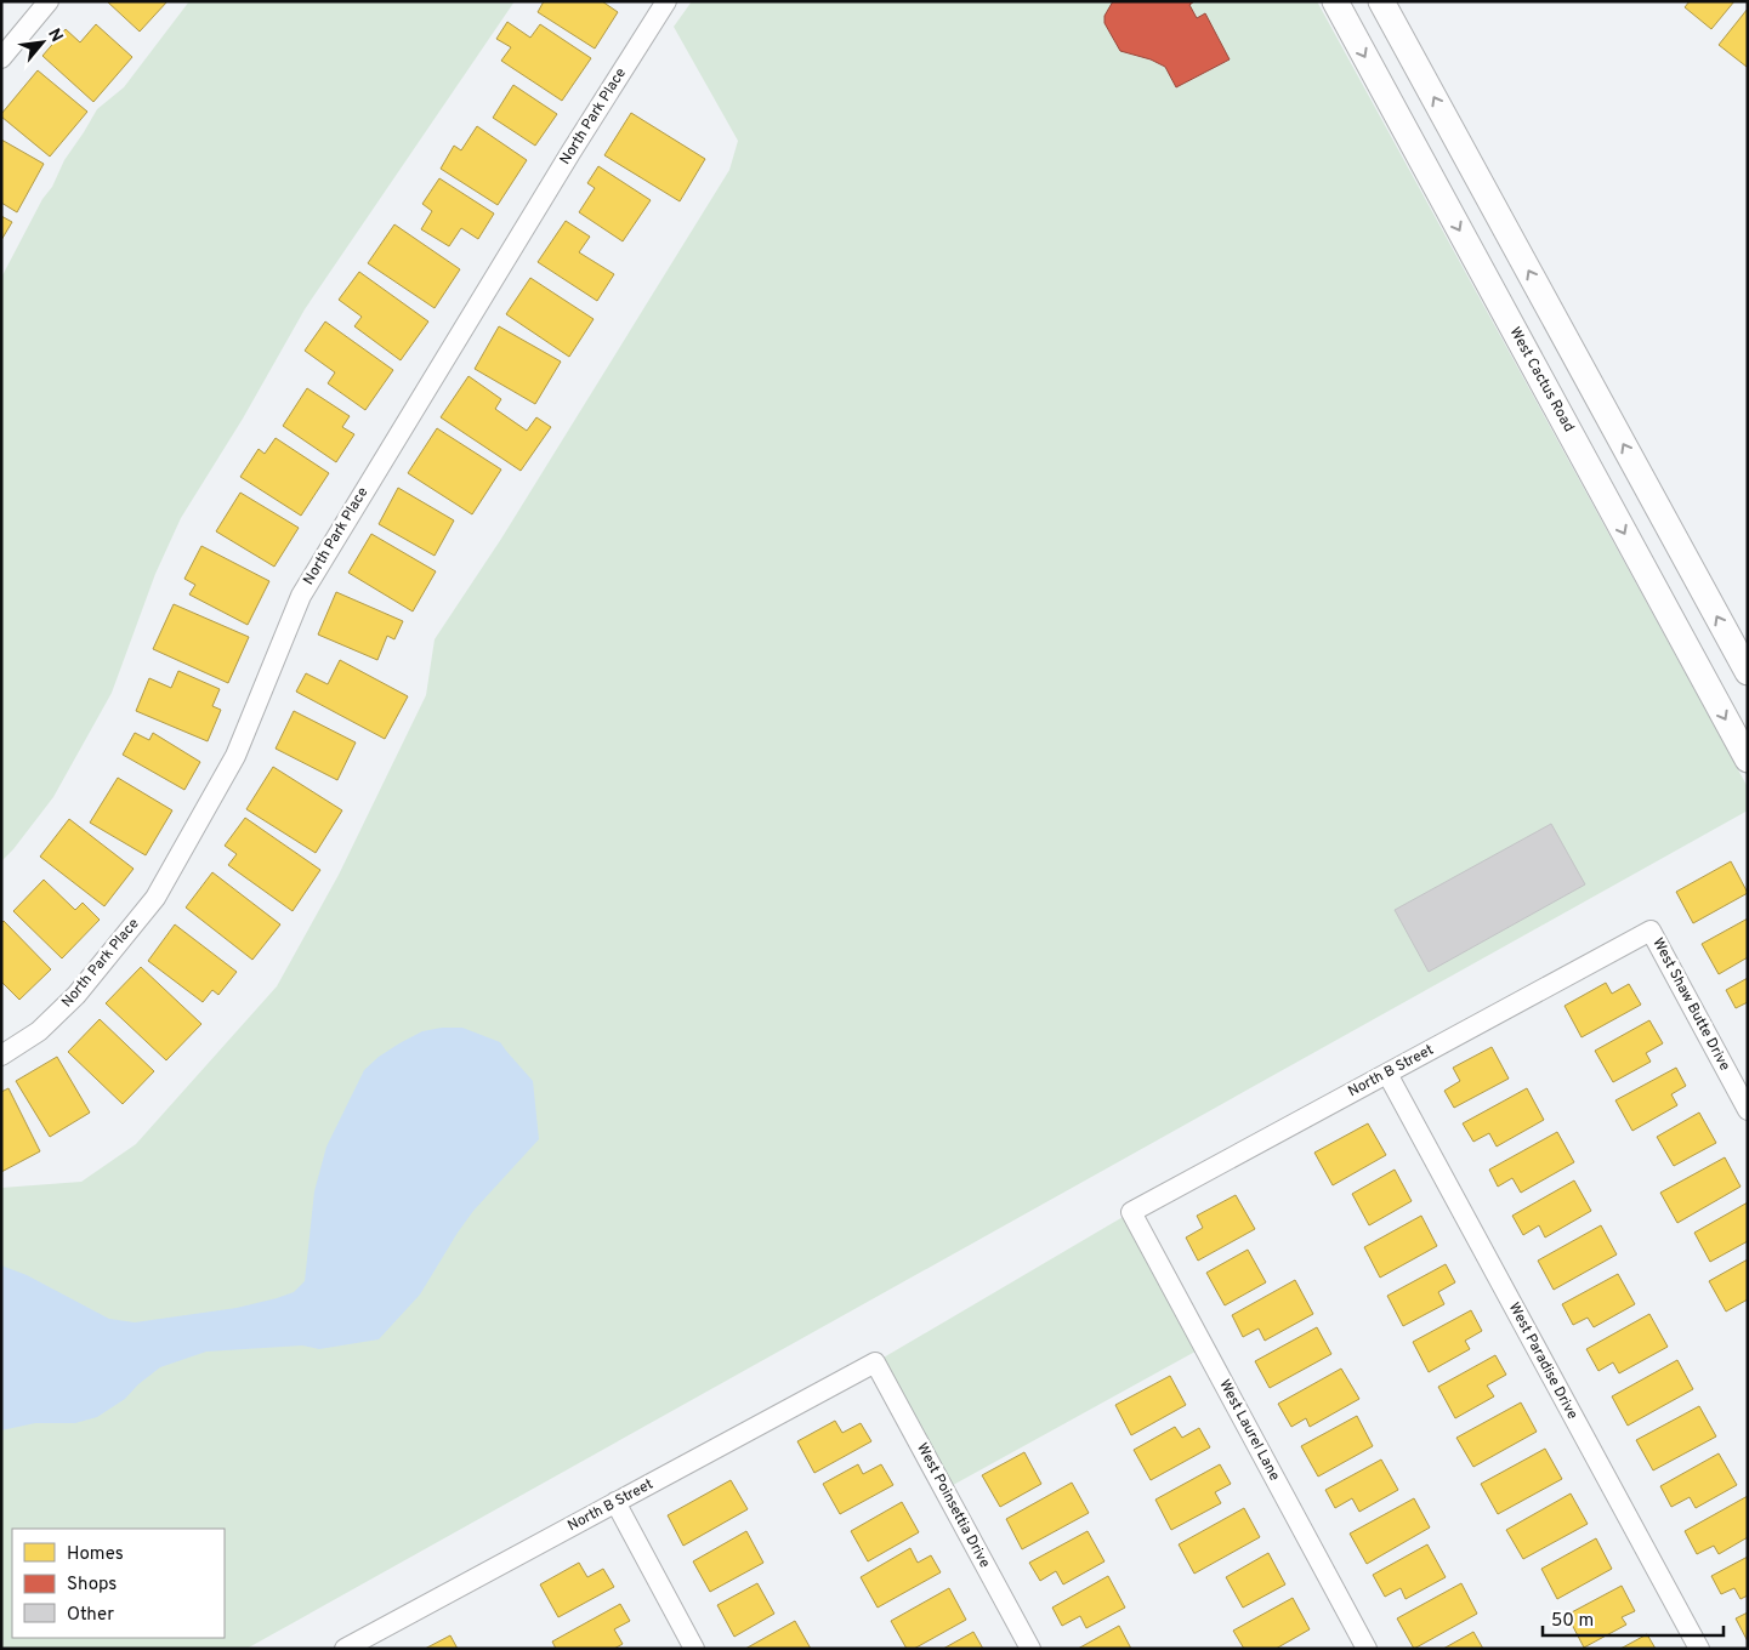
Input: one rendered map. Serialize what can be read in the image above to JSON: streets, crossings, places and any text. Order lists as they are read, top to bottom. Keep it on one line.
{"streets":{"street":["North Park Place","West Cactus Road","West Shaw Butte Drive","North B Street","West Paradise Drive","West Laurel Lane","West Poinsettia Drive"]},"crossings":[["West Shaw Butte Drive","North B Street"],["North B Street","West Paradise Drive"],["North B Street","West Laurel Lane"],["North B Street","West Poinsettia Drive"]],"legend":["Homes","Shops","Other"],"scale_bar":"50 m","north":"top right"}
